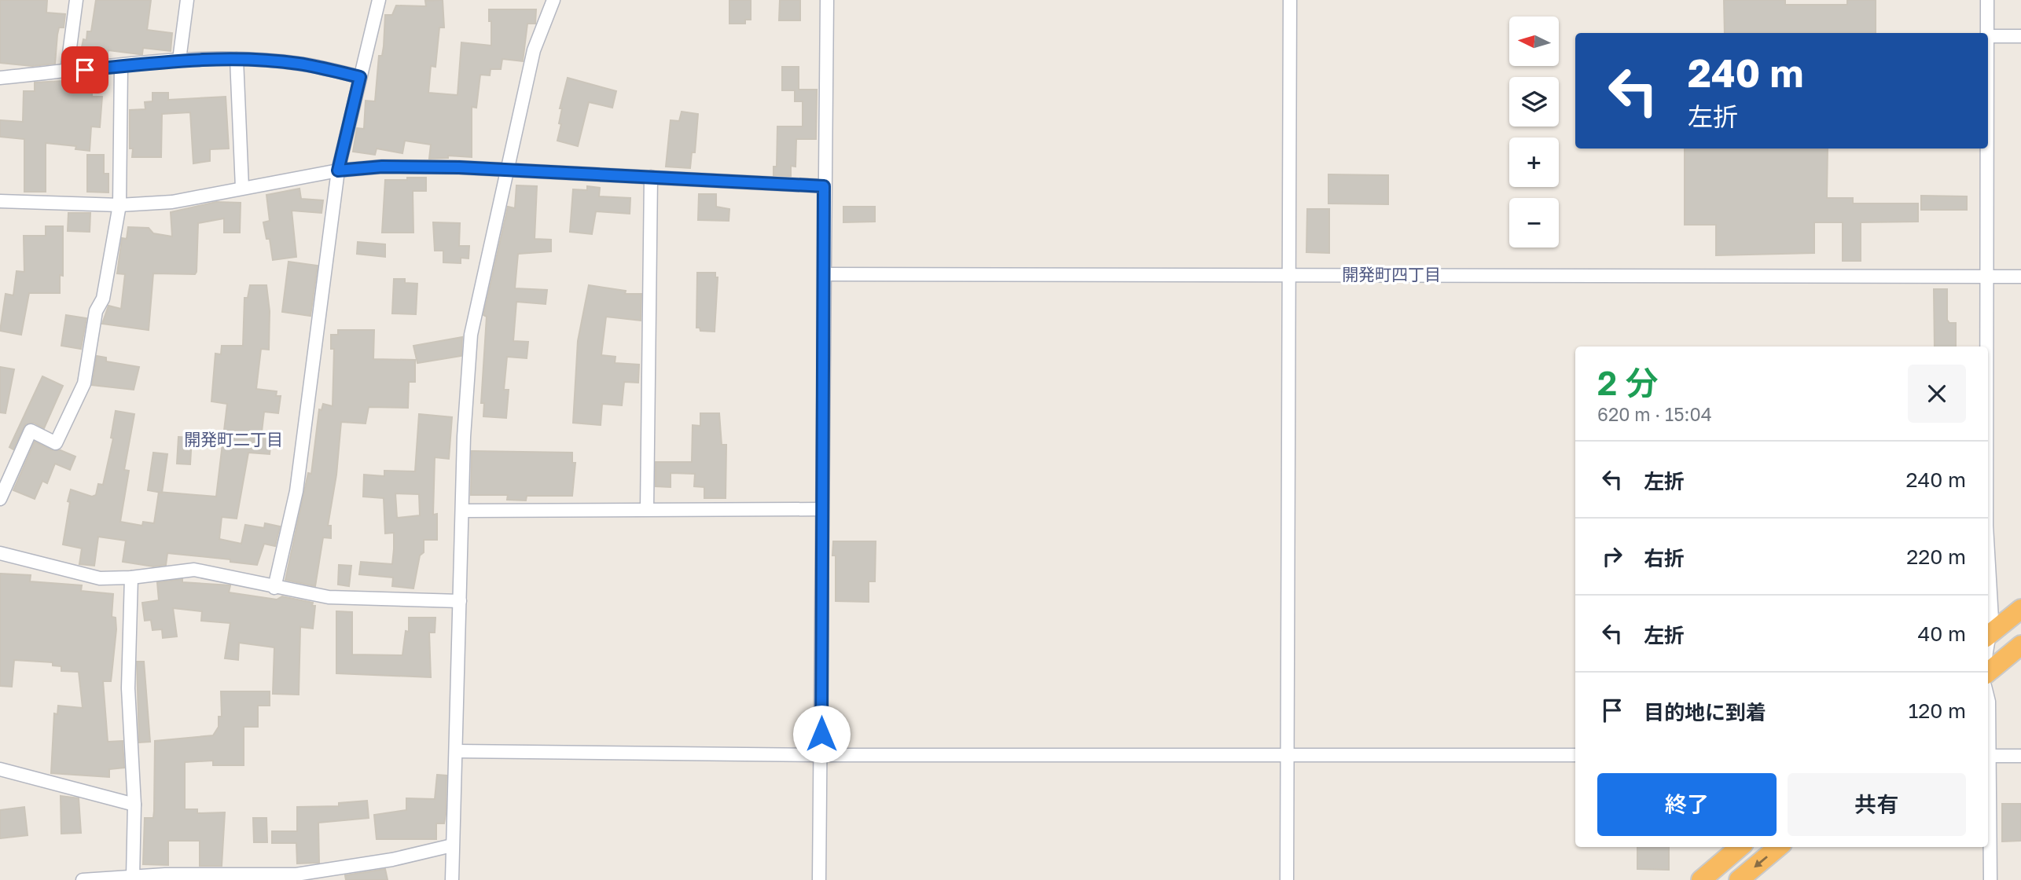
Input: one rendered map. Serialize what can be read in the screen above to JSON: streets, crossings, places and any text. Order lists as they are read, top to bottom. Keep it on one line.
{"districts":["開発町四丁目","開発町二丁目"],"north":"left","page":{"map_buttons":["+","−"],"turn":["240 m","左折"],"heading":["2 分","620 m · 15:04"],"list":[{"name":"左折","value":"240 m"},{"name":"右折","value":"220 m"},{"name":"左折","value":"40 m"},{"name":"目的地に到着","value":"120 m"}],"buttons":["終了","共有"]}}
